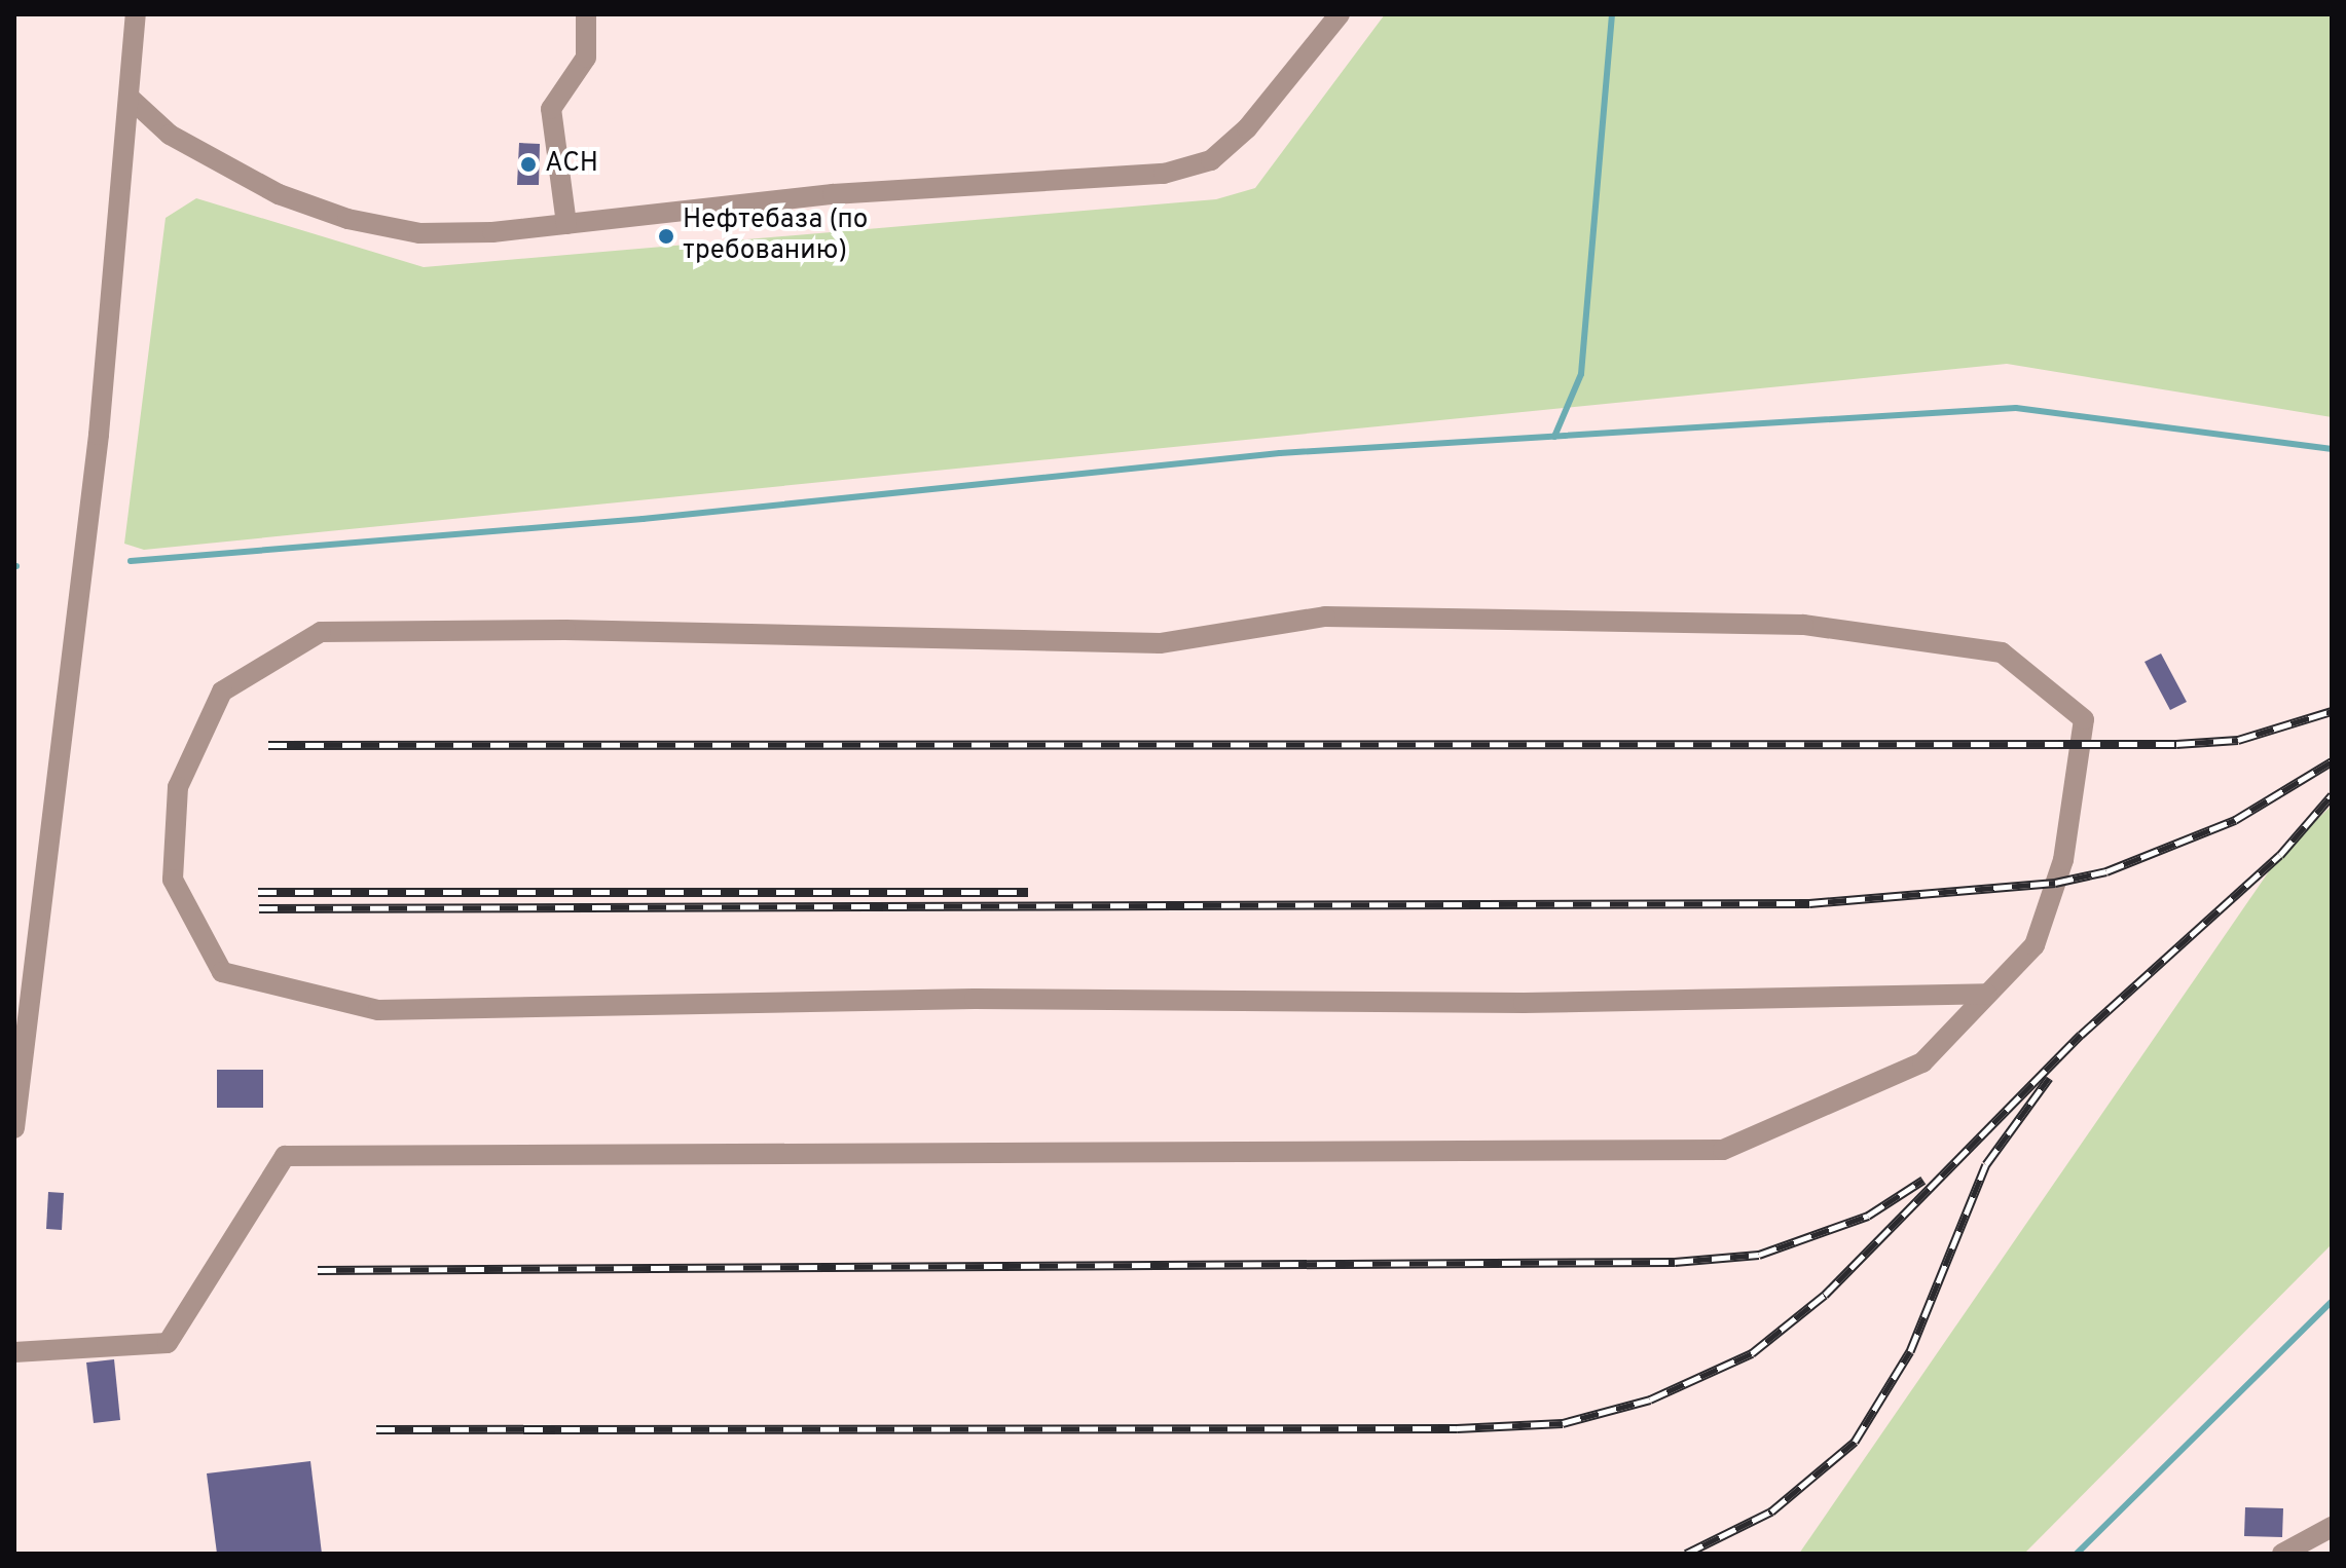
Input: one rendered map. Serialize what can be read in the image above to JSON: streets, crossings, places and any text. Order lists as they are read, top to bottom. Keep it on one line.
{"places":["АСН","Нефтебаза (по требованию)"]}
